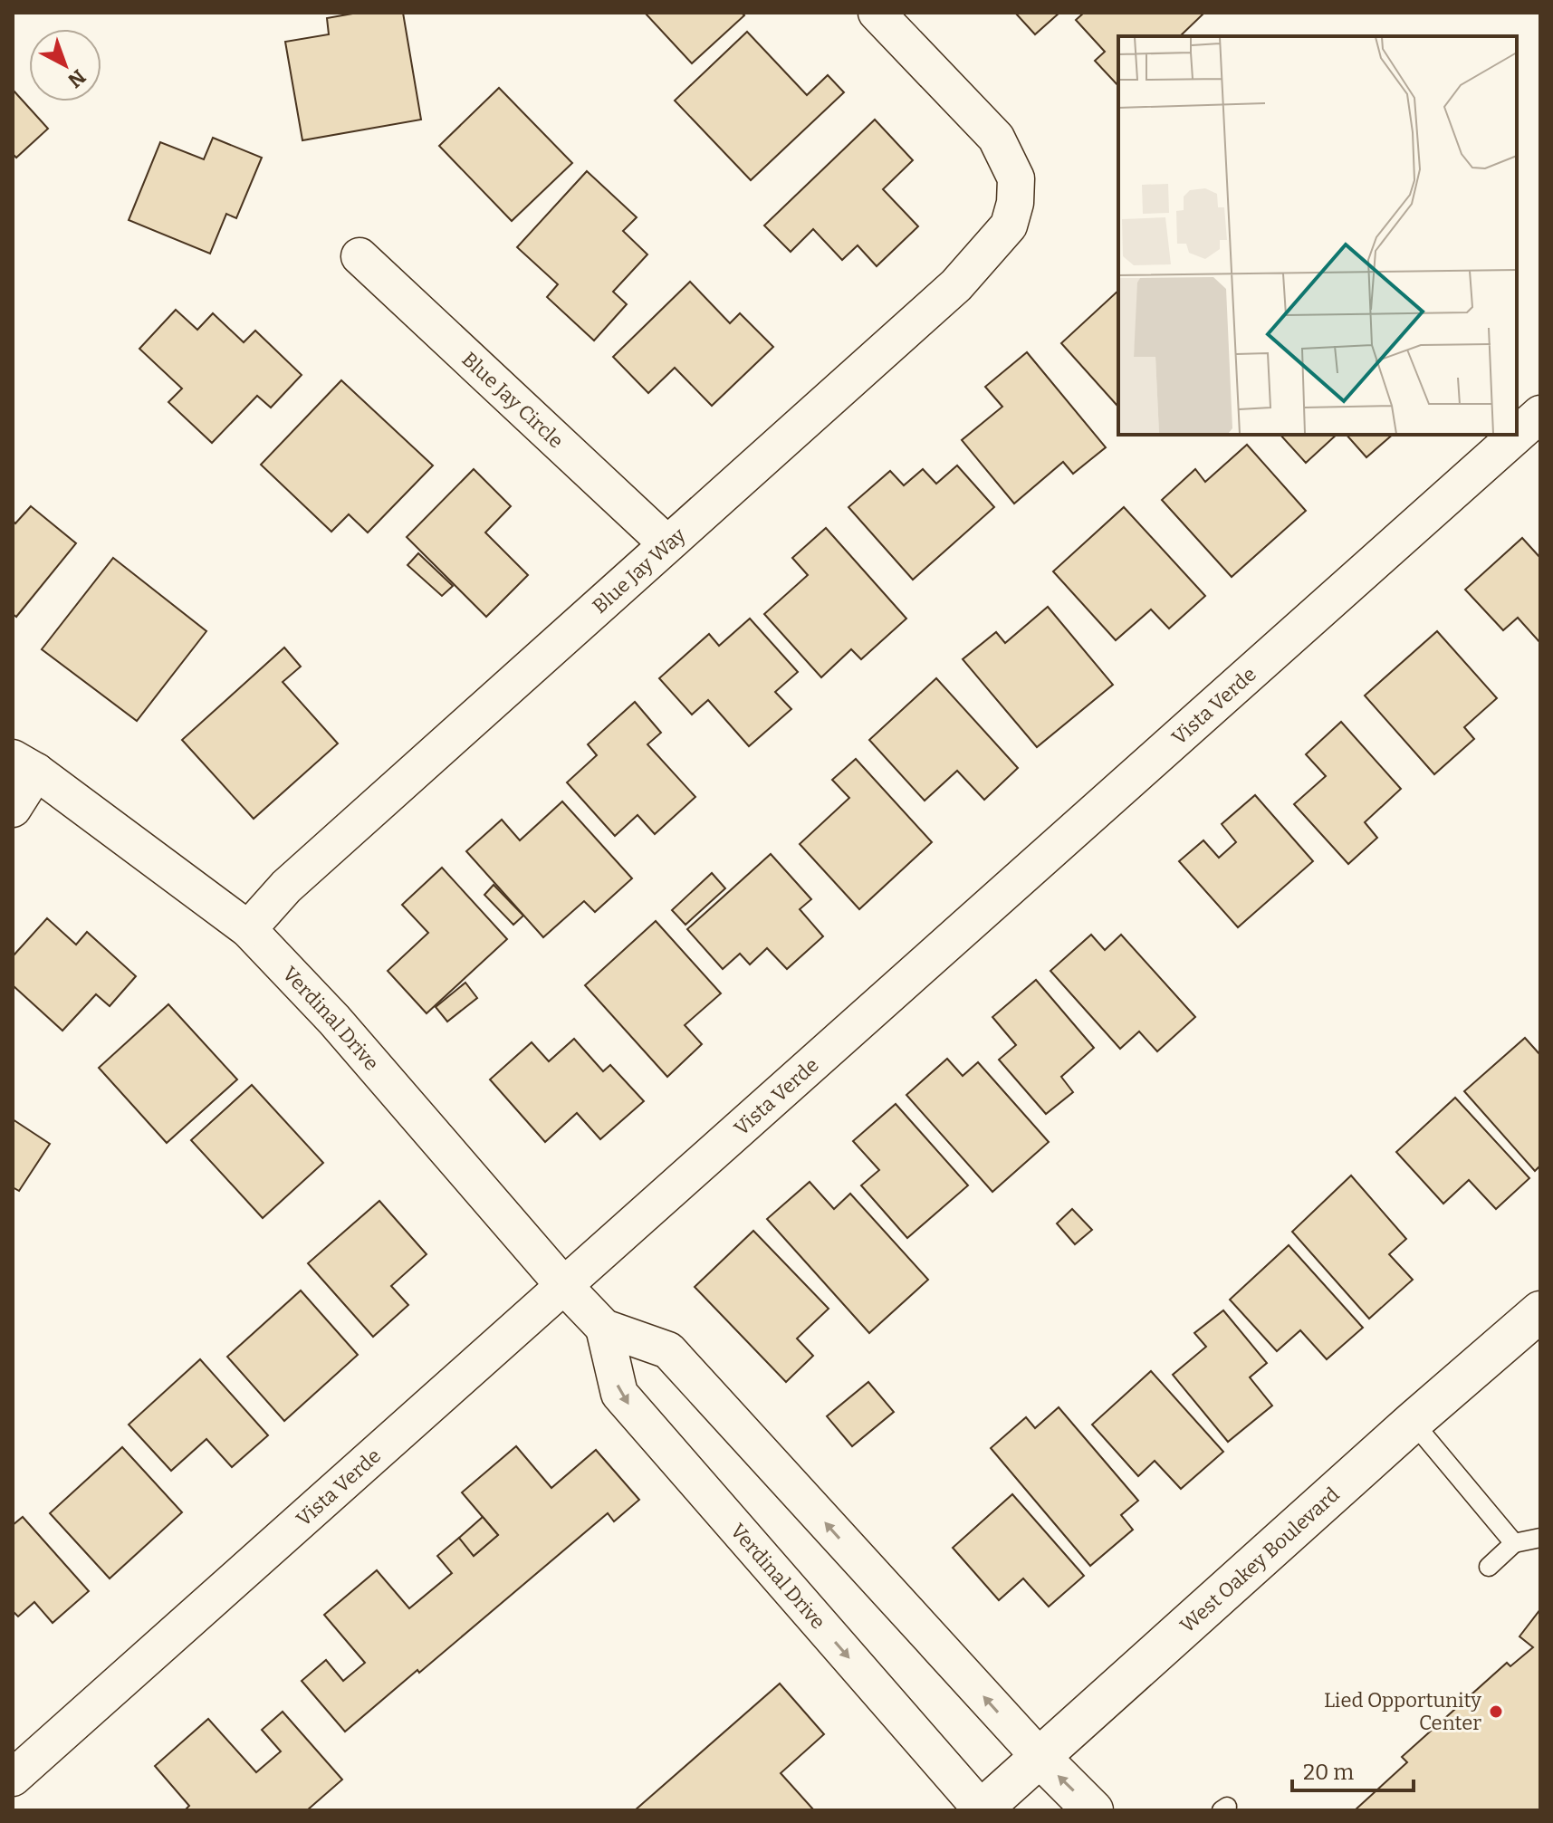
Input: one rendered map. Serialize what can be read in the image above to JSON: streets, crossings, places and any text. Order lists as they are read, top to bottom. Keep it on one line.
{"streets":{"main road":["West Oakey Boulevard"],"street":["Blue Jay Circle","Blue Jay Way","Vista Verde","Verdinal Drive"]},"crossings":[["Blue Jay Circle","Blue Jay Way"],["Blue Jay Way","Verdinal Drive"],["Vista Verde","Verdinal Drive"],["Verdinal Drive","West Oakey Boulevard"]],"places":["Lied Opportunity Center"],"scale_bar":"20 m","north":"bottom right"}
